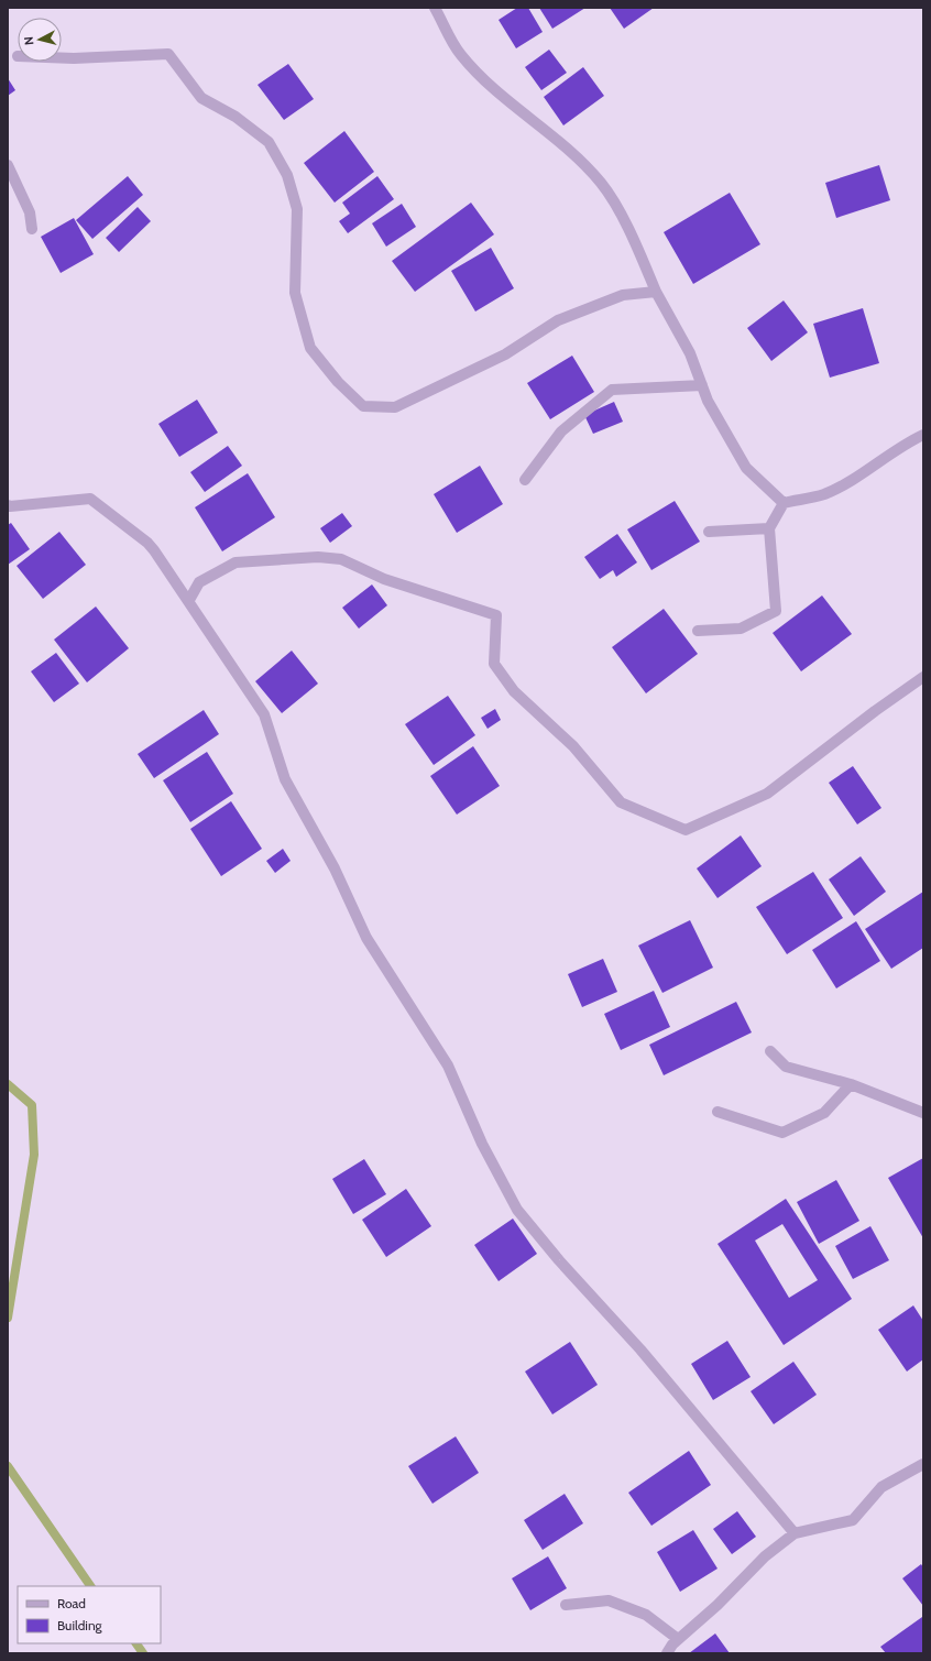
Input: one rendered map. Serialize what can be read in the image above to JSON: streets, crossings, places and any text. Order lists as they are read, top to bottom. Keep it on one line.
{"legend":["Road","Building"],"north":"left"}
